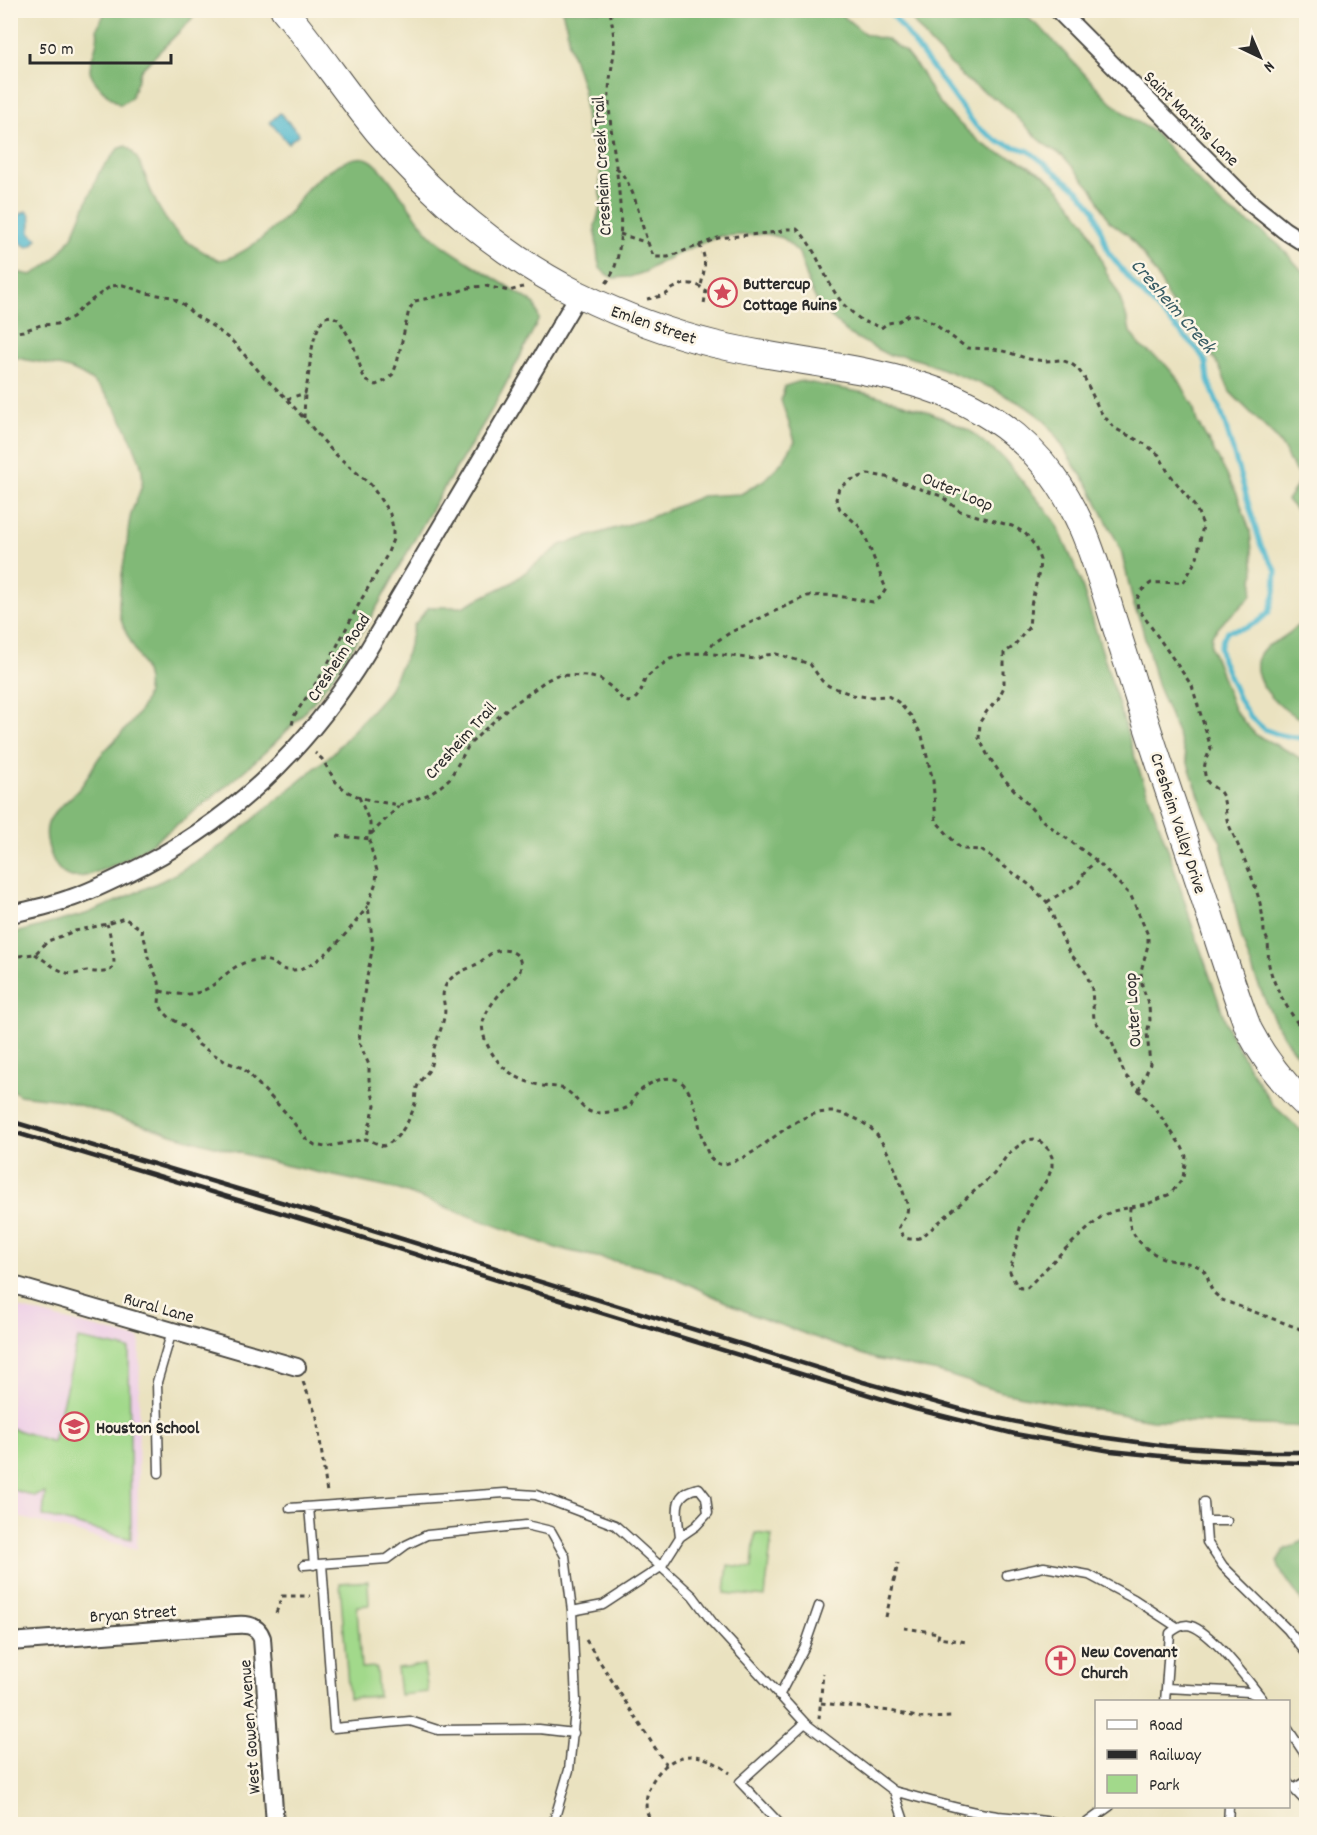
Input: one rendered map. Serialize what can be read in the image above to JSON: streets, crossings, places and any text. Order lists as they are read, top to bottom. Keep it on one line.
{"streets":{"main road":["Emlen Street","Cresheim Valley Drive"],"street":["Saint Martins Lane","Cresheim Road","Rural Lane","Bryan Street","West Gowen Avenue"],"path":["Cresheim Creek Trail","Outer Loop","Cresheim Trail"]},"crossings":[["Emlen Street","Cresheim Road"],["Emlen Street","Cresheim Valley Drive"],["Outer Loop","Cresheim Trail"],["Bryan Street","West Gowen Avenue"]],"water":["Cresheim Creek"],"places":{"place":["Buttercup Cottage Ruins"],"school or university":["Houston School"],"church":["New Covenant Church"]},"legend":["Road","Railway","Park"],"scale_bar":"50 m","north":"bottom right"}
